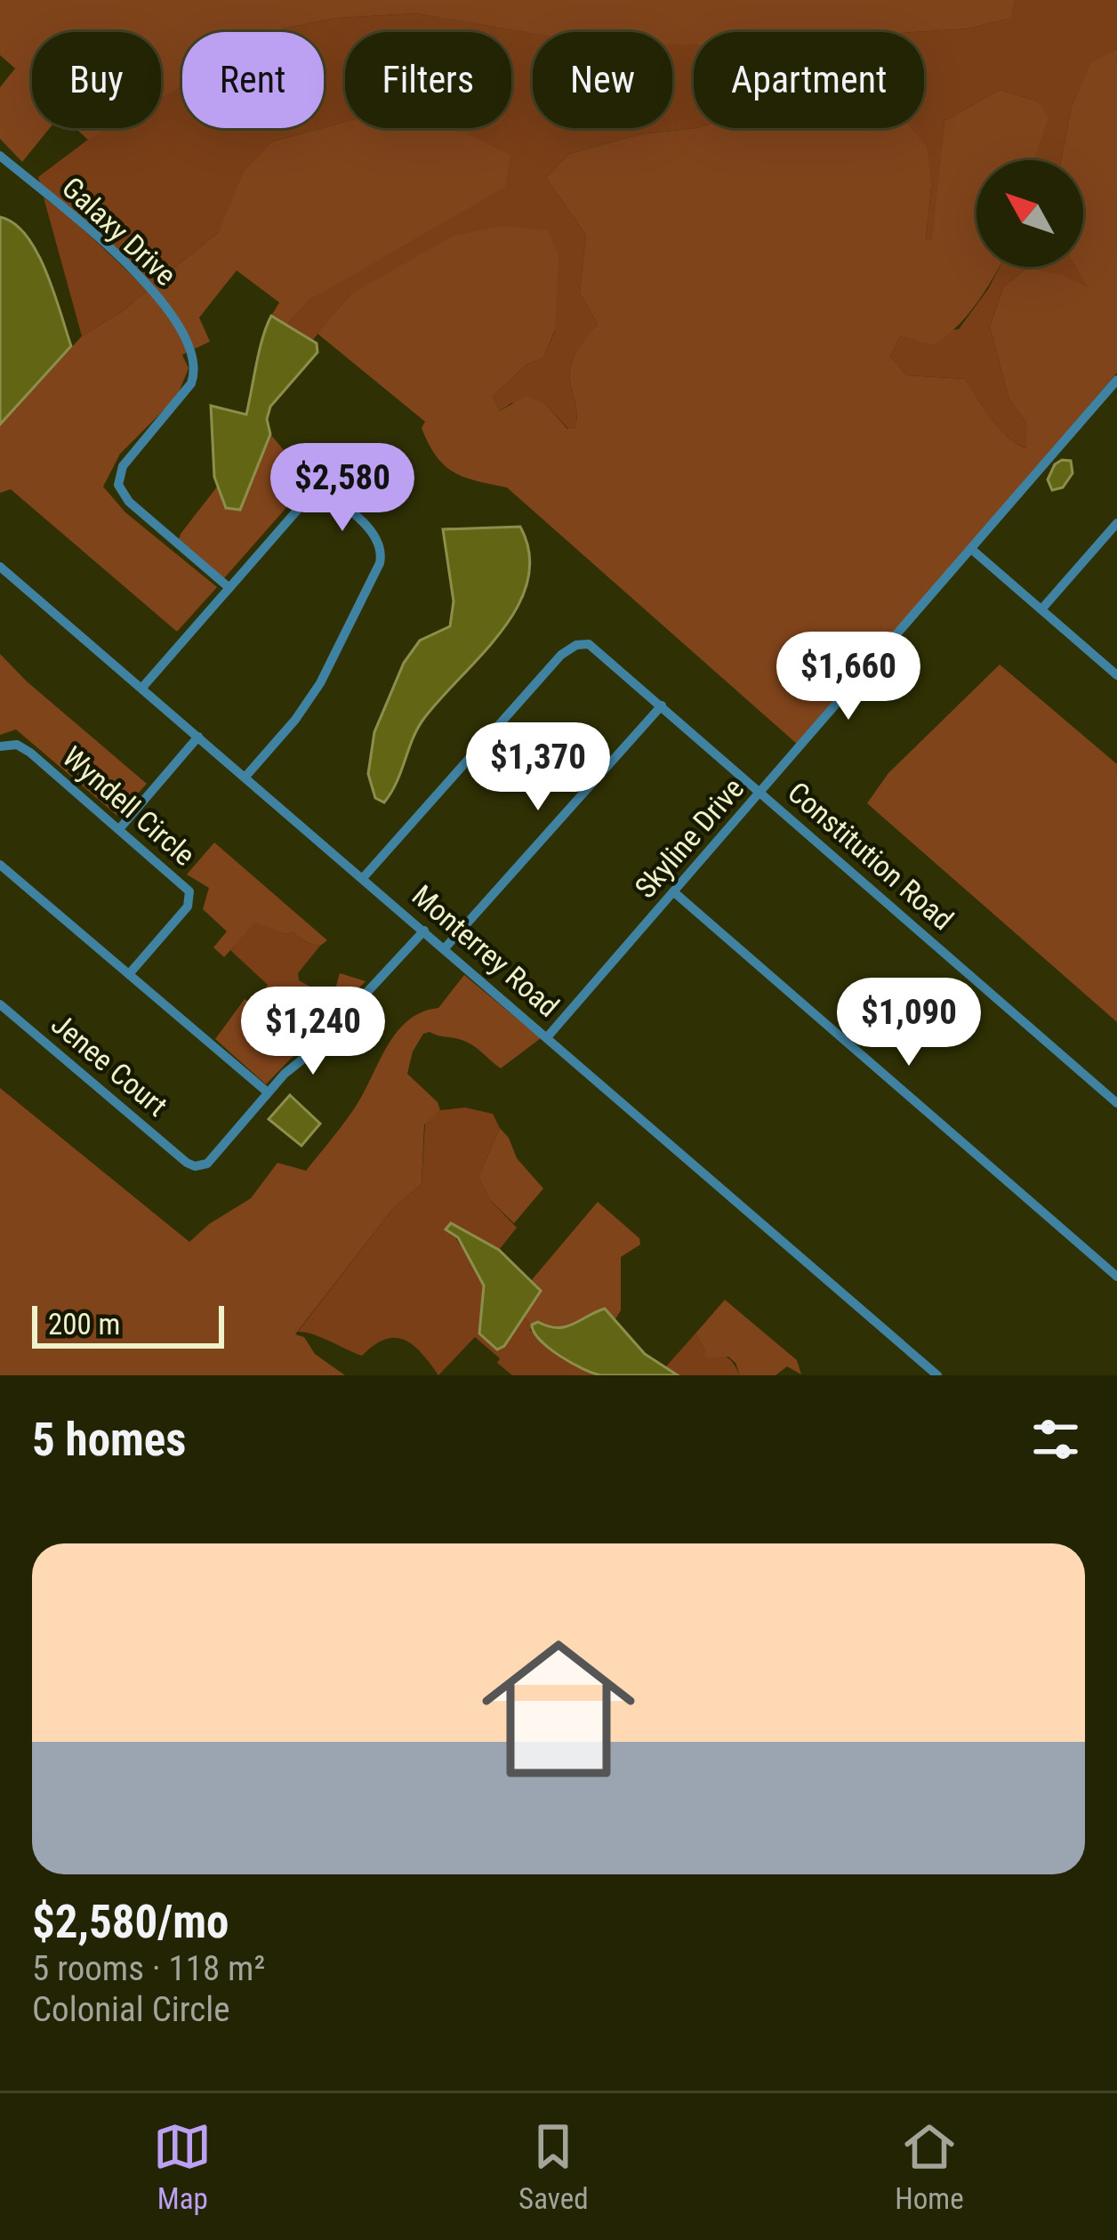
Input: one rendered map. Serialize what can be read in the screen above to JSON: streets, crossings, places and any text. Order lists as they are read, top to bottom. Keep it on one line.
{"streets":{"street":["Galaxy Drive","Wyndell Circle","Skyline Drive","Constitution Road","Monterrey Road","Jenee Court"]},"crossings":[["Skyline Drive","Constitution Road"],["Skyline Drive","Monterrey Road"],["Constitution Road","Monterrey Road"]],"scale_bar":"200 m","north":"top left","page":{"chip":["Buy","Rent","Filters","New","Apartment"],"price":["$2,580","$1,660","$1,370","$1,090","$1,240"],"scale":"200 m","heading":"5 homes","list":[{"name":"$2,580/mo","note":"5 rooms · 118 m² · Colonial Circle"}],"tabs":["Map","Saved","Home"]}}
